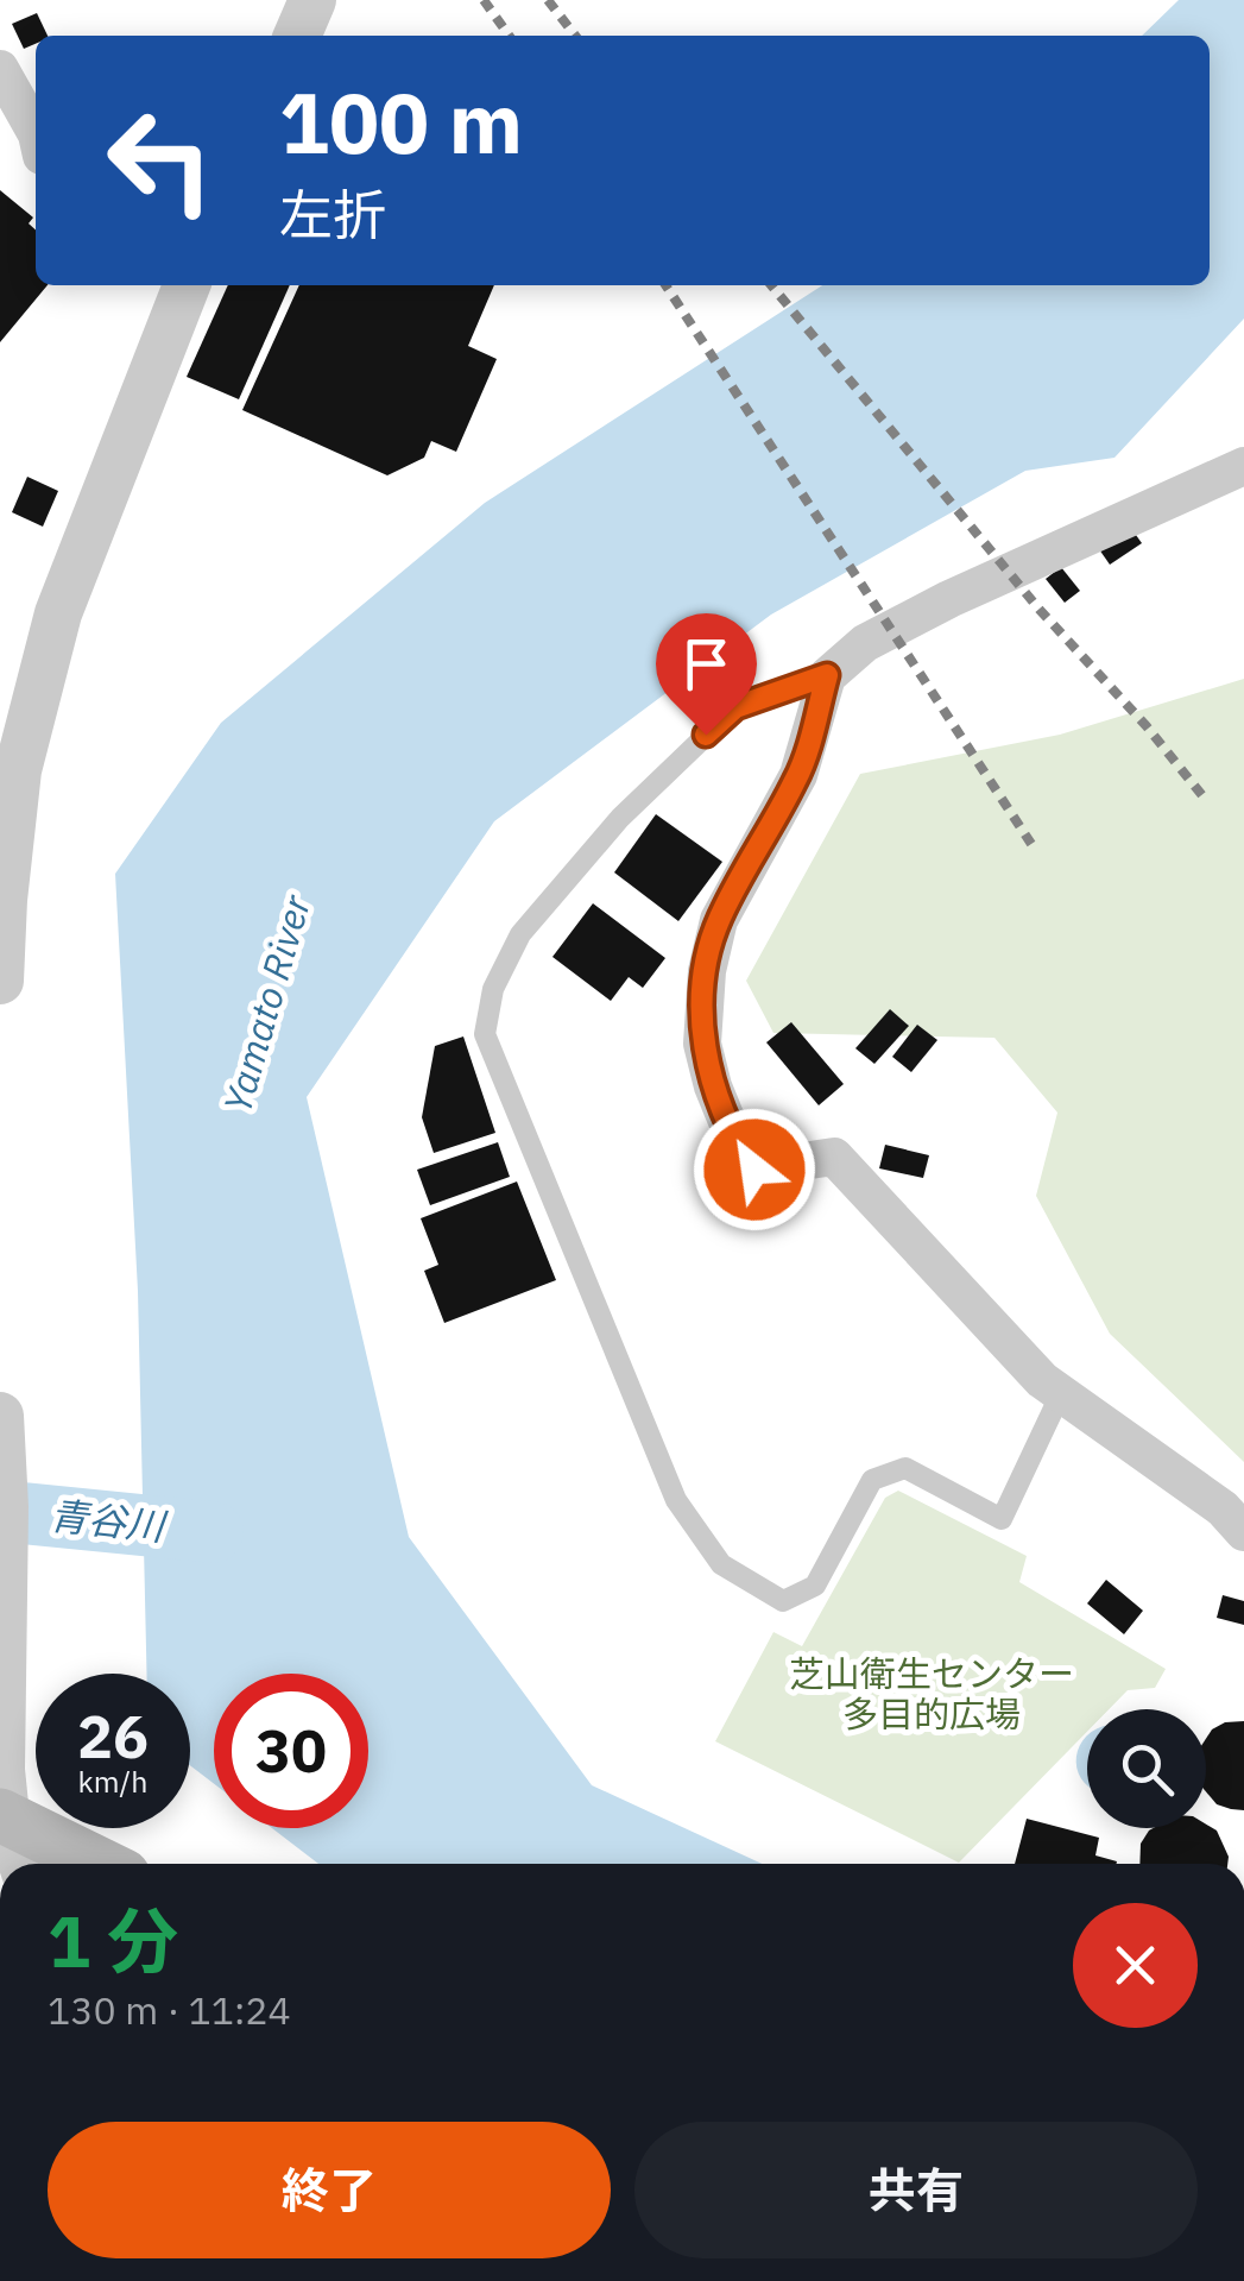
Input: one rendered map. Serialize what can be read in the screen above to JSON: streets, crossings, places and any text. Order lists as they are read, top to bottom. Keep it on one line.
{"water":["Yamato River","青谷川"],"parks":["芝山衛生センター 多目的広場"],"page":{"turn":["100 m","左折"],"speed":"26 km/h","limit":"30","heading":["1 分","130 m · 11:24"],"buttons":["終了","共有"]}}
